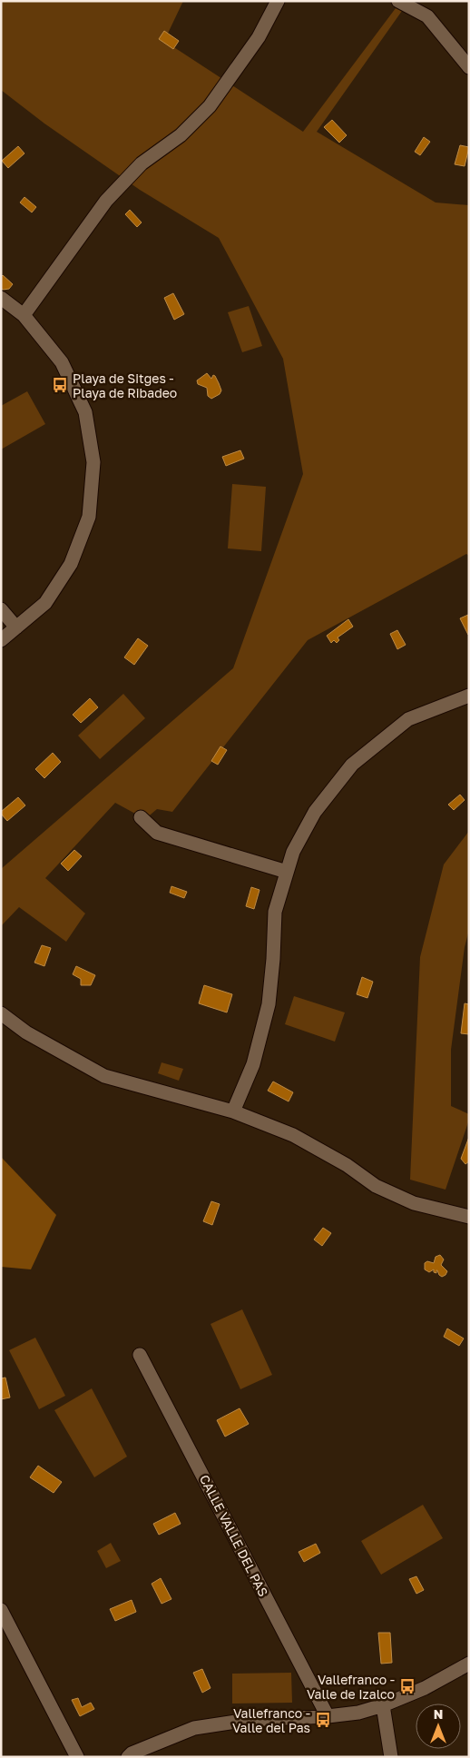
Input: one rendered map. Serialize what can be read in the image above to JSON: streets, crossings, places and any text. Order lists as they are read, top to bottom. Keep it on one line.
{"streets":{"street":["CALLE VALLE DEL PAS"]},"places":{"bus stop":["Playa de Sitges - Playa de Ribadeo","Vallefranco - Valle de Izalco","Vallefranco - Valle del Pas"]},"north":"top"}
